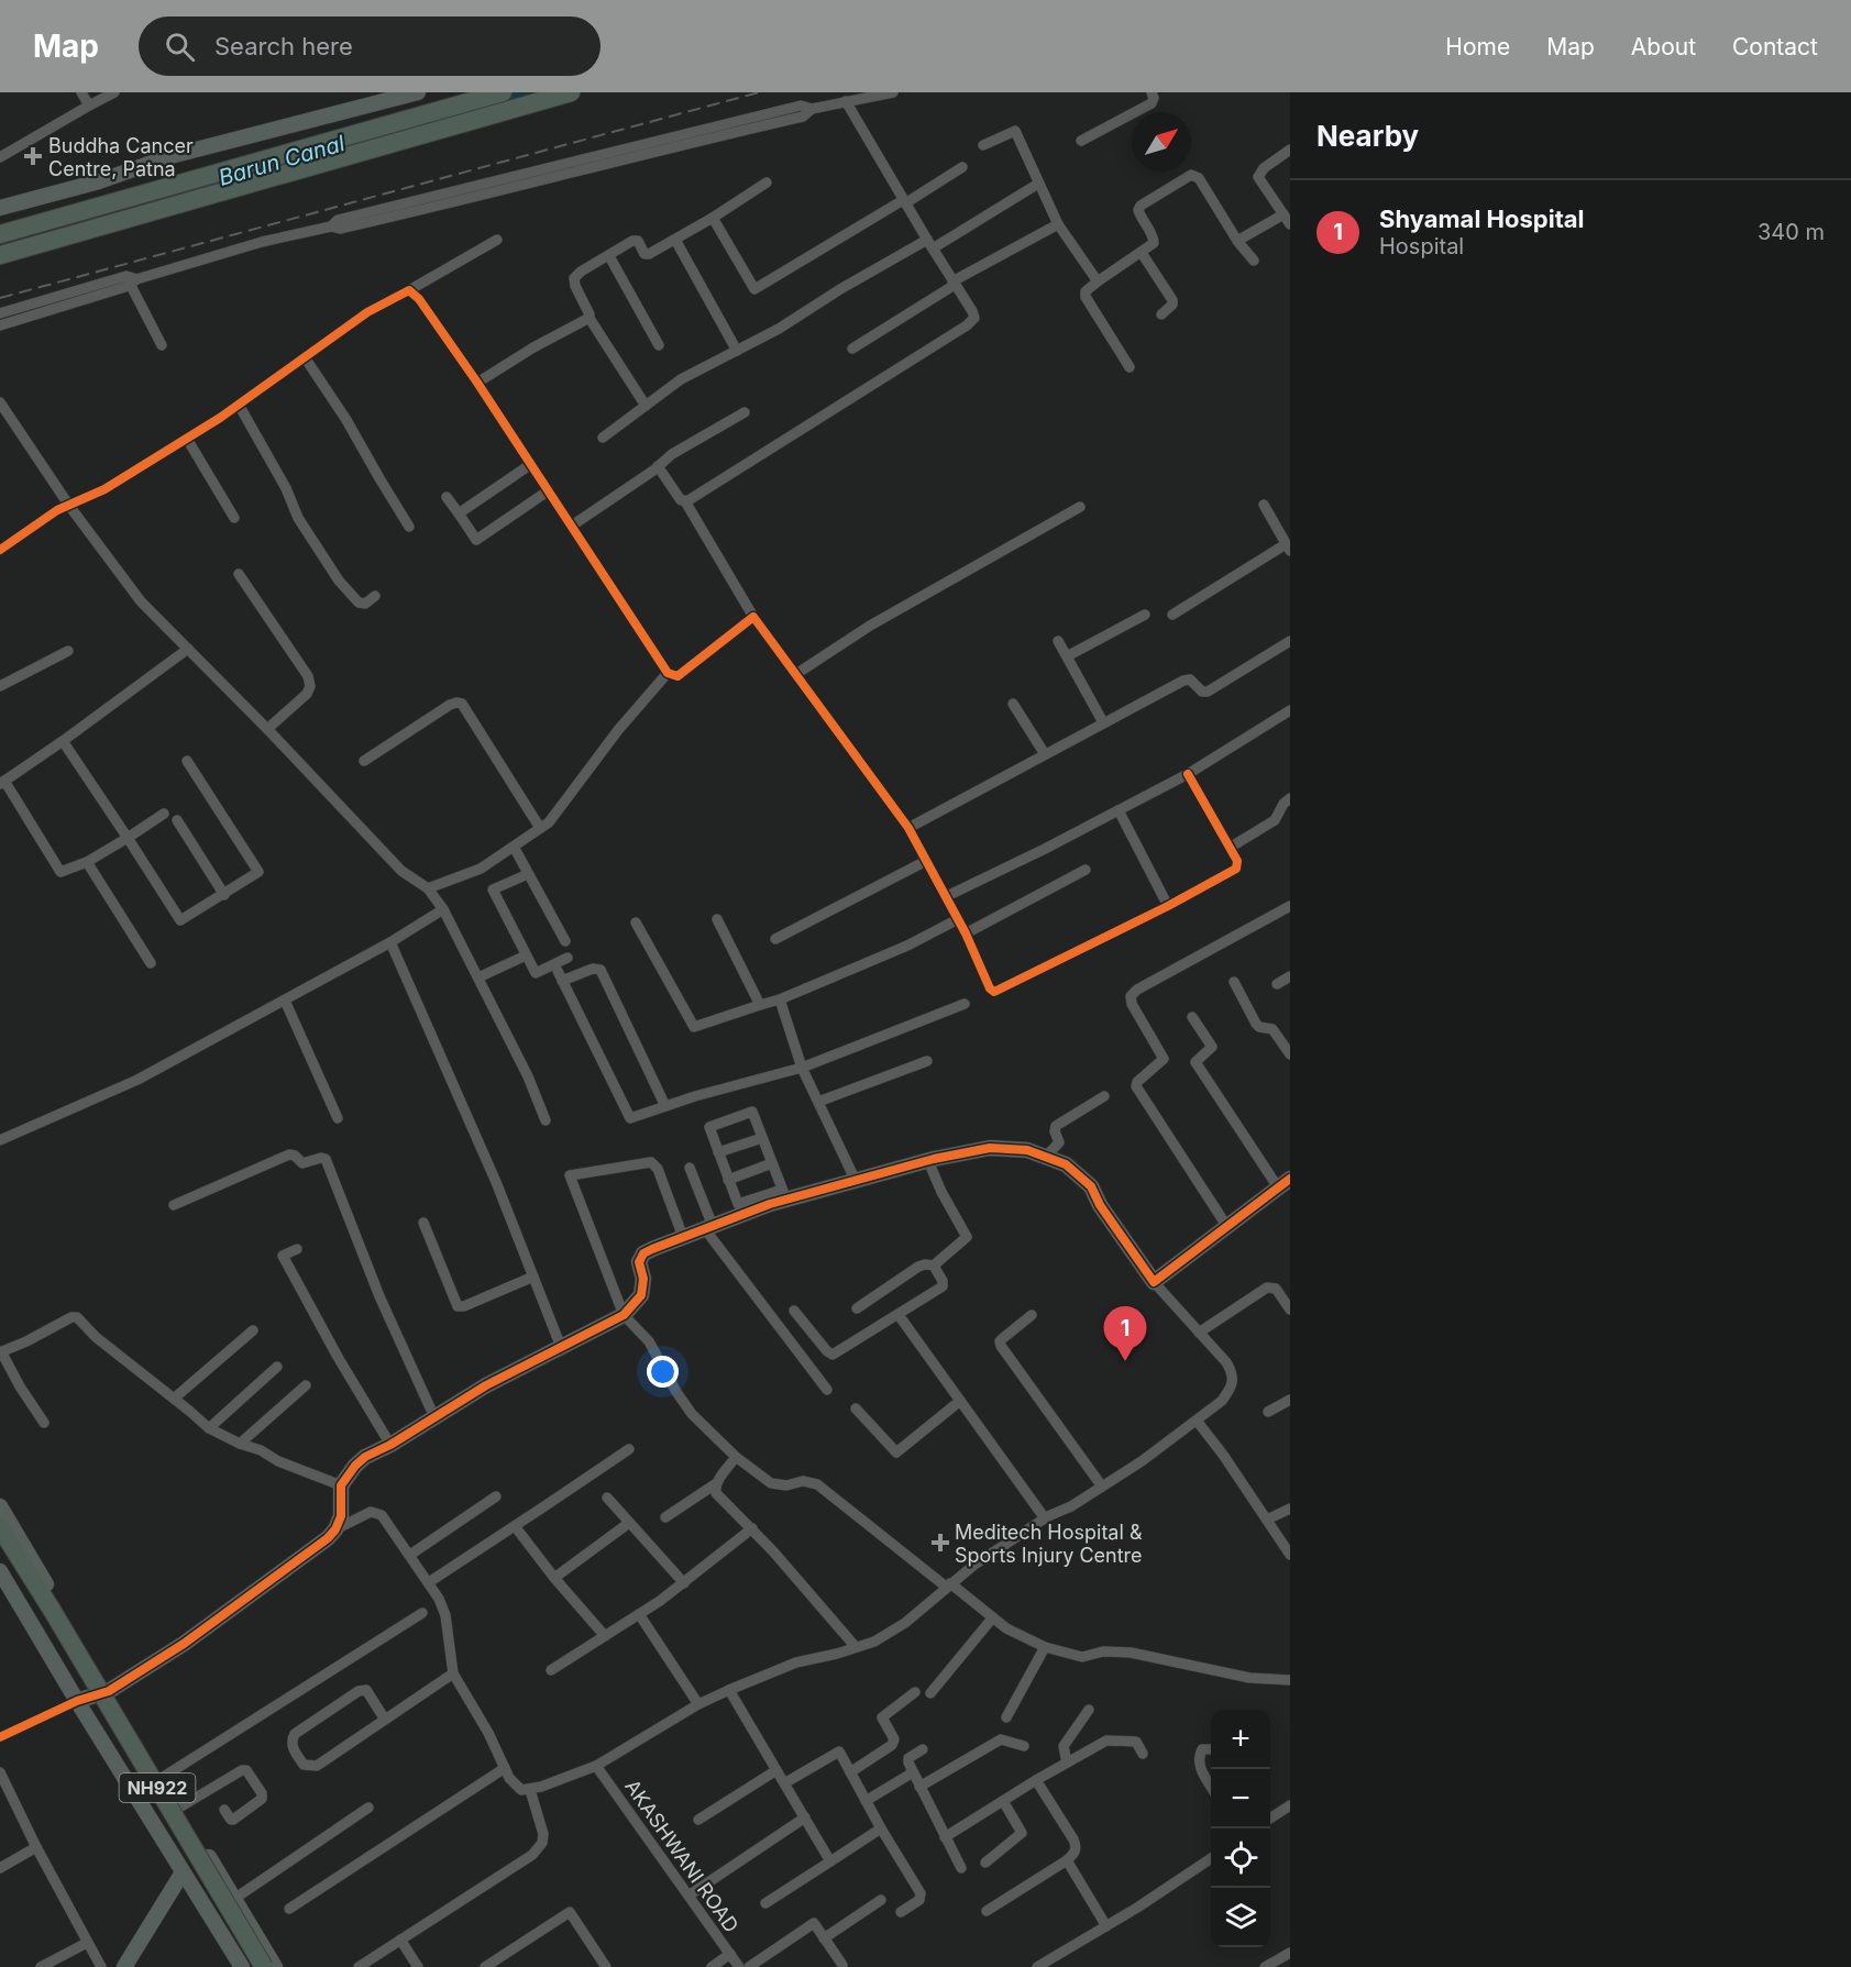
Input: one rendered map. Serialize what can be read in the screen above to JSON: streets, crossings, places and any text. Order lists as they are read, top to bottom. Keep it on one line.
{"streets":{"highway":["NH922"],"street":["AKASHWANI ROAD"]},"water":["Barun Canal"],"places":{"health":["Buddha Cancer Centre, Patna","Meditech Hospital & Sports Injury Centre"]},"north":"top right","page":{"header":"Map","search":"Search here","nav":["Home","Map","About","Contact"],"heading":"Nearby","list":[{"mark":"1","name":"Shyamal Hospital","note":"Hospital","value":"340 m"}],"pins":"1","map_buttons":["+","−"]}}
